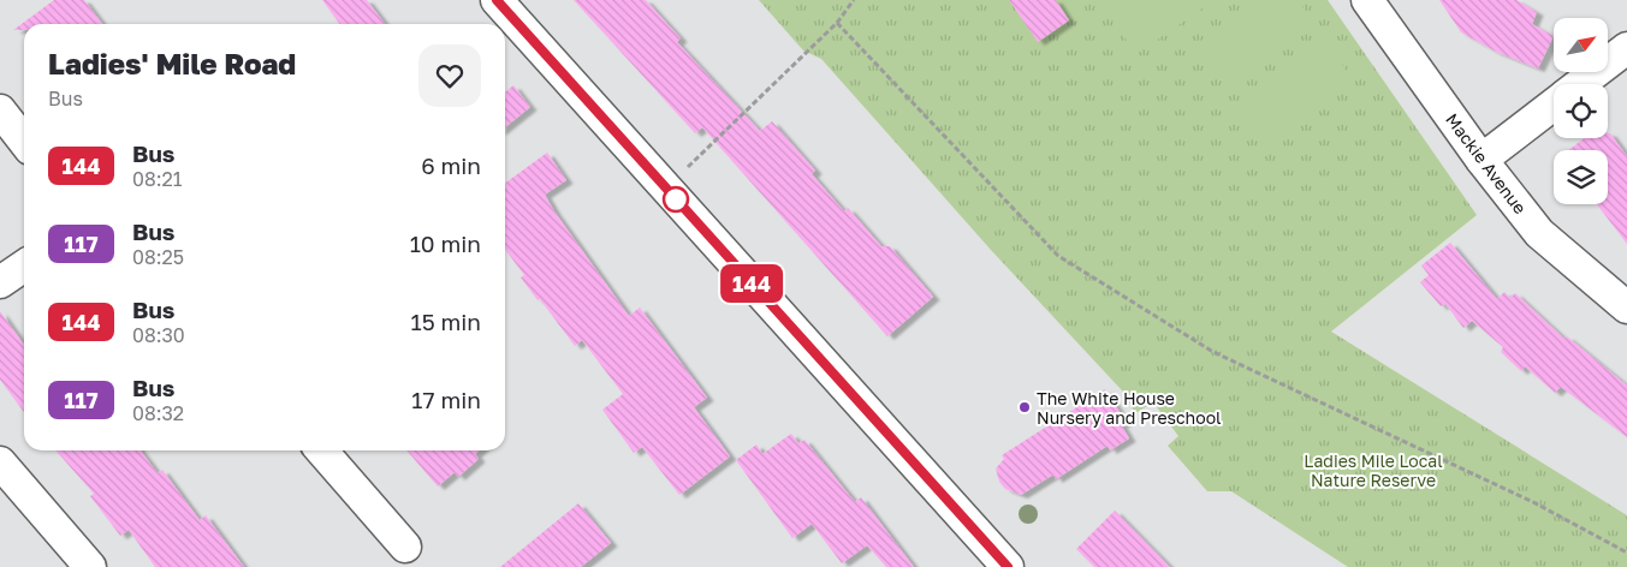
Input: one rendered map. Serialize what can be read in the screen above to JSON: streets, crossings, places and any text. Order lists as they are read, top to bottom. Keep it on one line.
{"streets":{"street":["Mackie Avenue"]},"parks":["Ladies Mile Local Nature Reserve"],"places":["The White House Nursery and Preschool"],"lines":["bus line 144"],"north":"top right","page":{"on_map":"144","heading":["Ladies' Mile Road","Bus"],"list":[{"mark":"144","name":"Bus","note":"08:21","value":"6 min"},{"mark":"117","name":"Bus","note":"08:25","value":"10 min"},{"mark":"144","name":"Bus","note":"08:30","value":"15 min"},{"mark":"117","name":"Bus","note":"08:32","value":"17 min"}]}}
